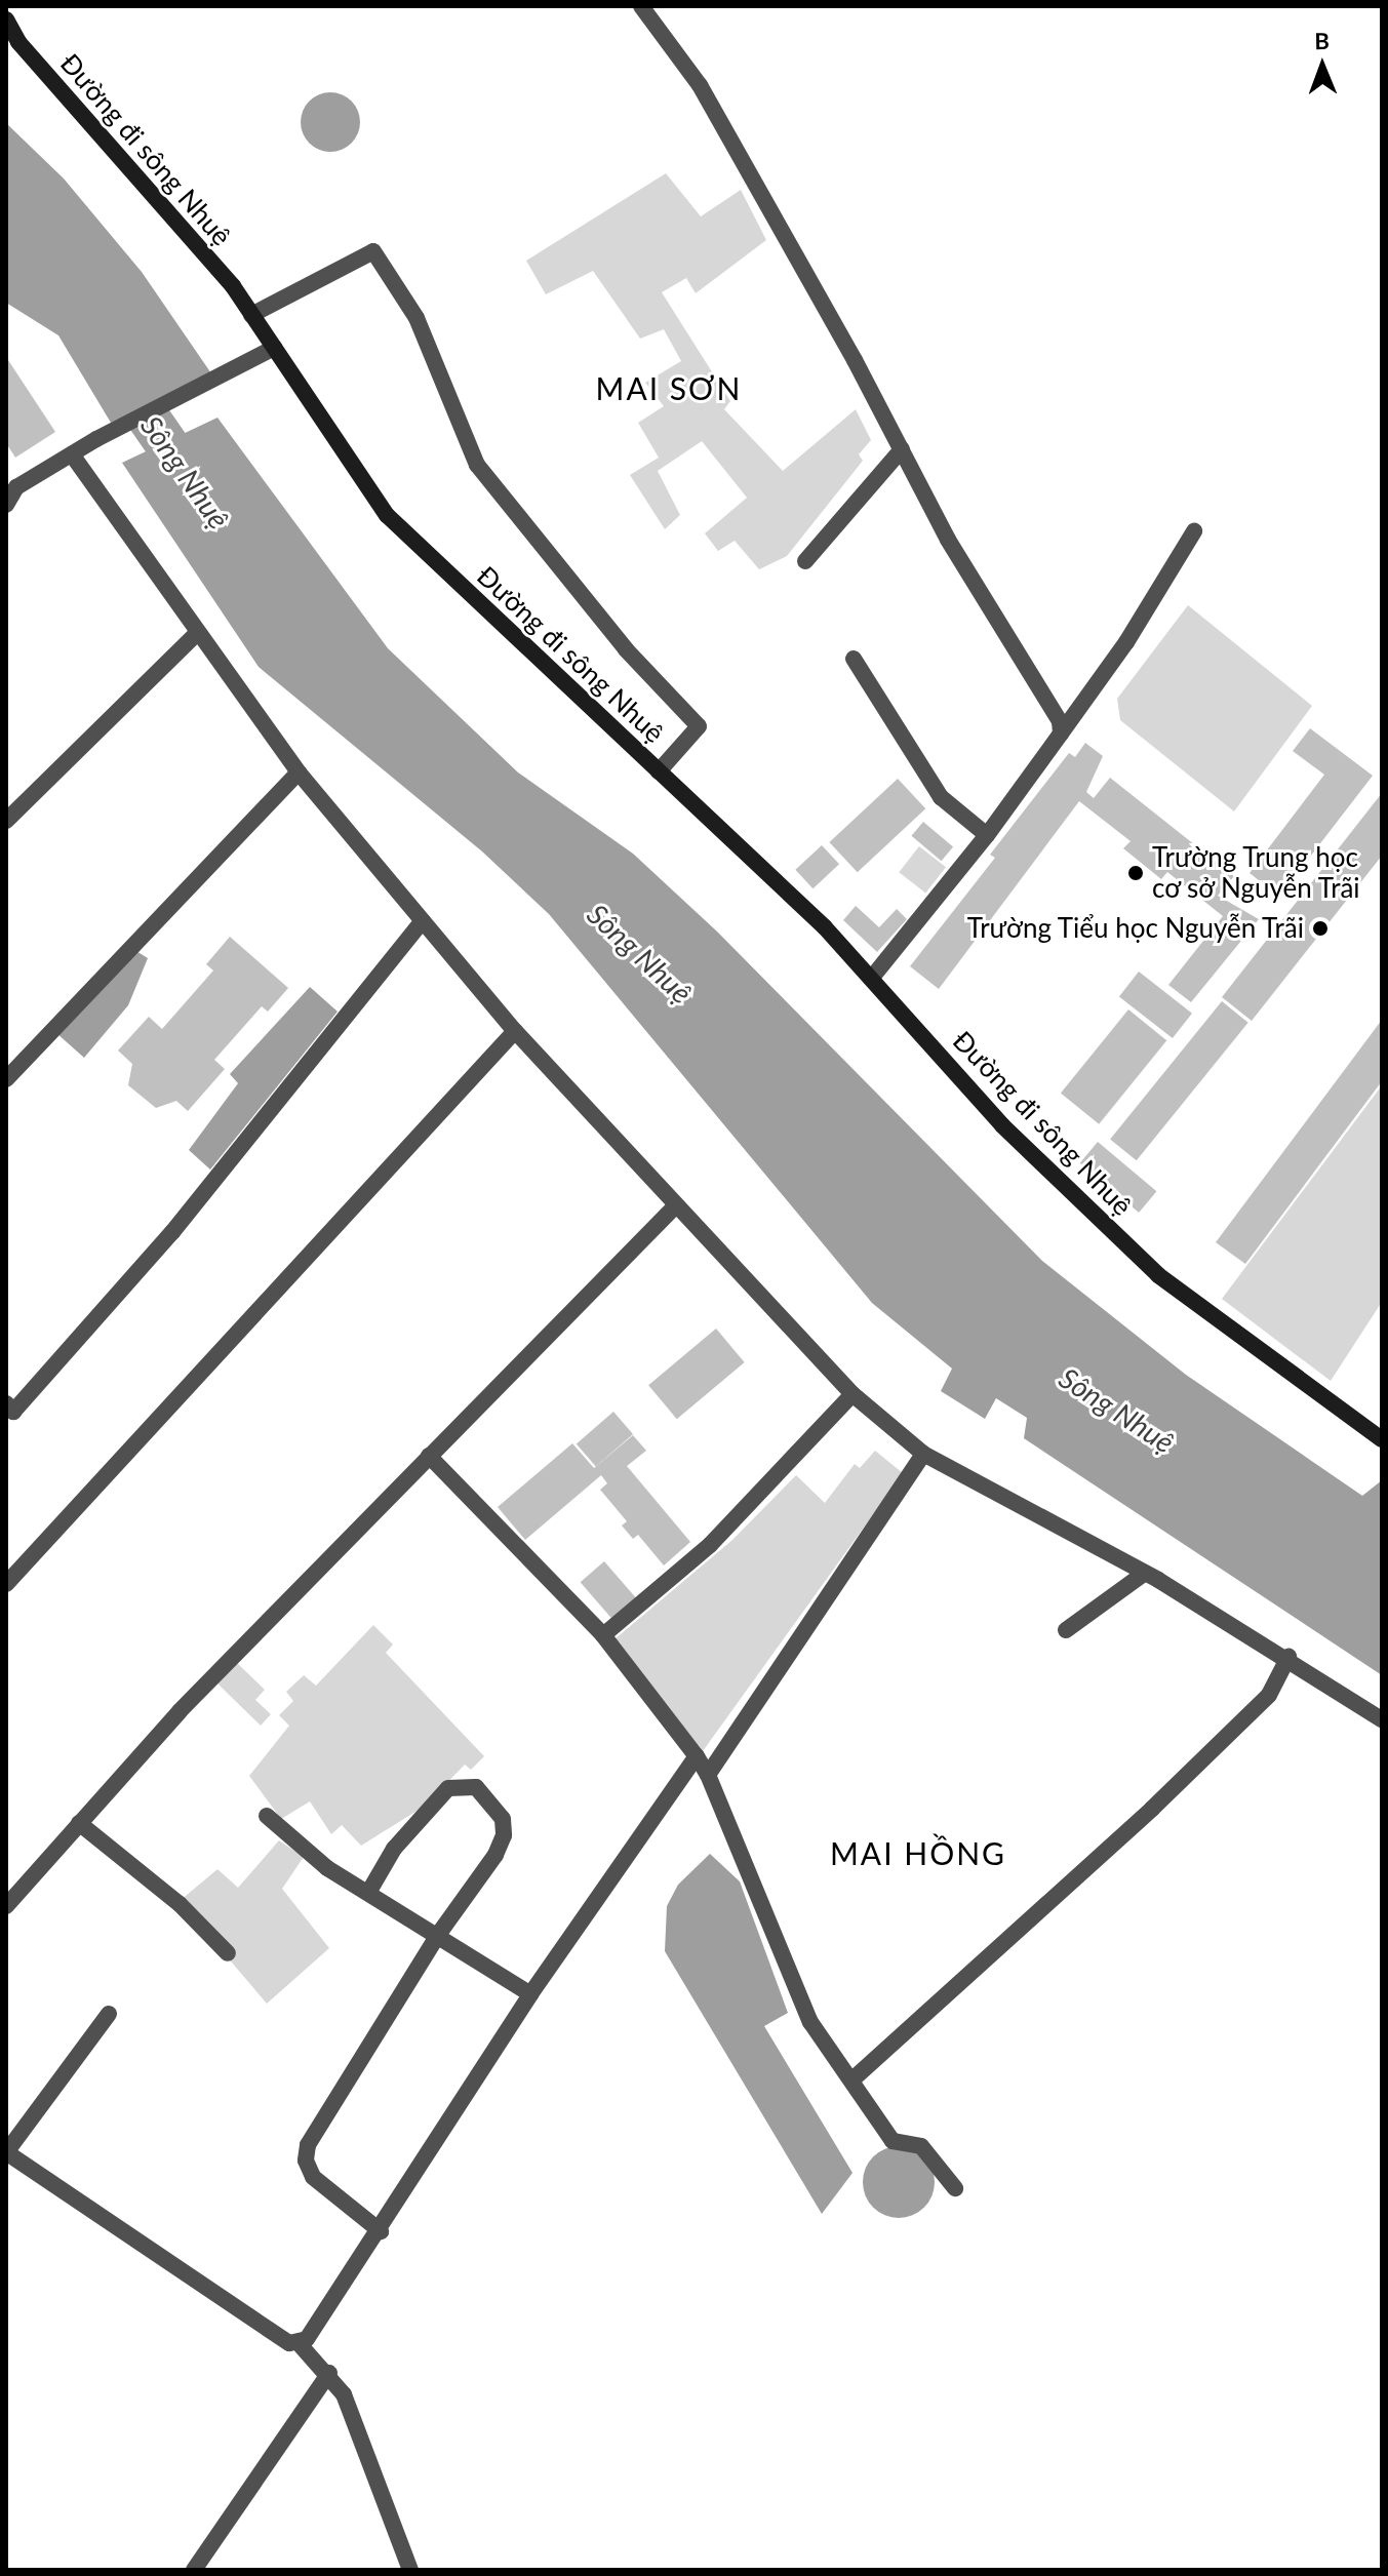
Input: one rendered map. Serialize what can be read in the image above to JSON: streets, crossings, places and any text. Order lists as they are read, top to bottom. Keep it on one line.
{"streets":{"street":["Đường đi sông Nhuệ"]},"districts":["MAI SƠN","MAI HỒNG"],"water":["Sông Nhuệ"],"places":["Trường Trung học cơ sở Nguyễn Trãi","Trường Tiểu học Nguyễn Trãi"],"north":"top"}
